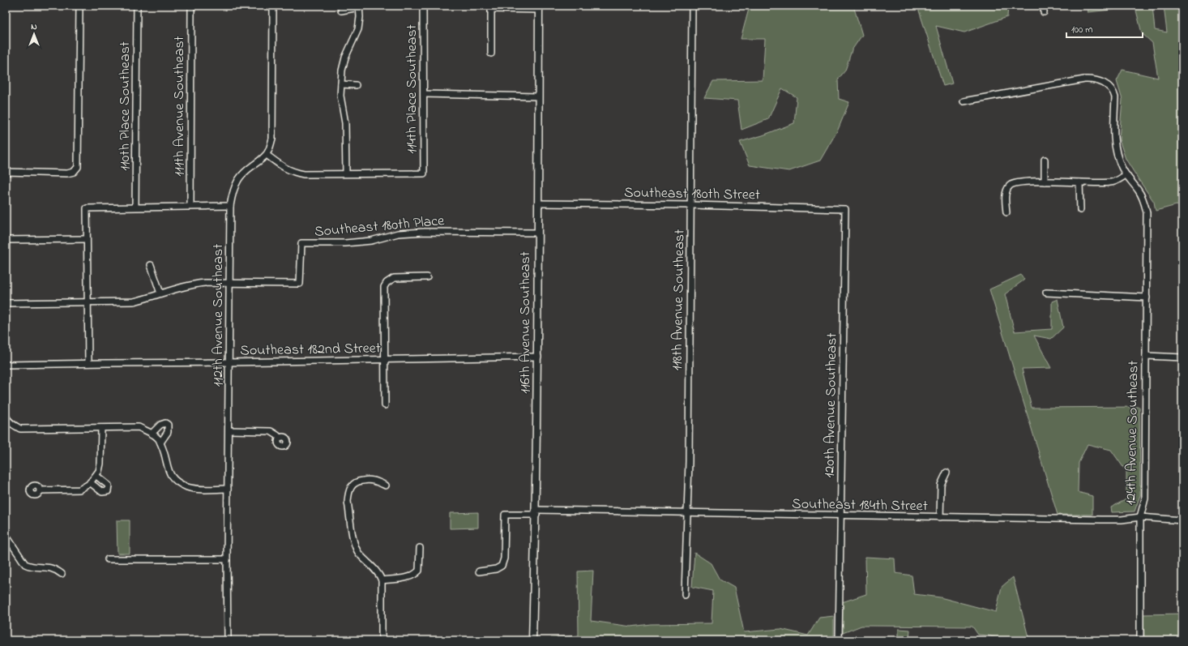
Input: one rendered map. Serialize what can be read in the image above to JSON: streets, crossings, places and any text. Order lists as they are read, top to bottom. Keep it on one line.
{"streets":{"street":["114th Place Southeast","110th Place Southeast","111th Avenue Southeast","Southeast 180th Street","Southeast 180th Place","118th Avenue Southeast","112th Avenue Southeast","116th Avenue Southeast","Southeast 182nd Street","120th Avenue Southeast","124th Avenue Southeast","Southeast 184th Street"]},"crossings":[["Southeast 180th Street","118th Avenue Southeast"],["Southeast 180th Street","116th Avenue Southeast"],["Southeast 180th Street","120th Avenue Southeast"],["Southeast 180th Place","112th Avenue Southeast"],["Southeast 180th Place","116th Avenue Southeast"],["118th Avenue Southeast","Southeast 184th Street"],["112th Avenue Southeast","Southeast 182nd Street"],["116th Avenue Southeast","Southeast 182nd Street"],["116th Avenue Southeast","Southeast 184th Street"],["120th Avenue Southeast","Southeast 184th Street"],["124th Avenue Southeast","Southeast 184th Street"]],"scale_bar":"100 m","north":"top"}
